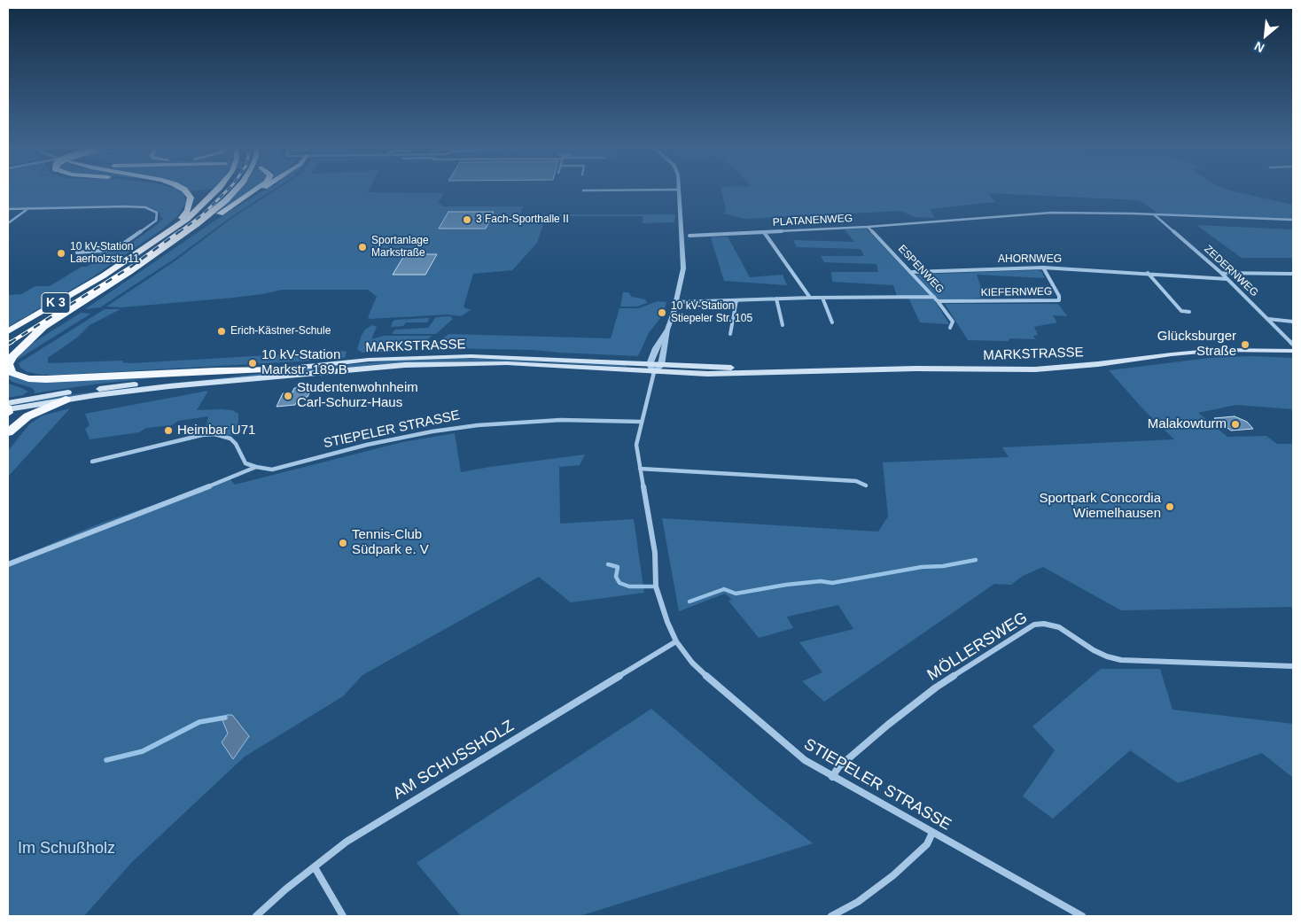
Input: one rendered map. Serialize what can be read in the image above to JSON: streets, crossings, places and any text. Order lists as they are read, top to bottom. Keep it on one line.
{"streets":{"highway":["K 3"],"main road":["MARKSTRASSE"],"street":["PLATANENWEG","AHORNWEG","ESPENWEG","ZEDERNWEG","KIEFERNWEG","STIEPELER STRASSE","MÖLLERSWEG","AM SCHUSSHOLZ"]},"crossings":[["PLATANENWEG","ESPENWEG"],["PLATANENWEG","ZEDERNWEG"],["AHORNWEG","ESPENWEG"],["AHORNWEG","ZEDERNWEG"],["AHORNWEG","KIEFERNWEG"],["ESPENWEG","KIEFERNWEG"],["MARKSTRASSE","STIEPELER STRASSE"],["STIEPELER STRASSE","MÖLLERSWEG"],["STIEPELER STRASSE","AM SCHUSSHOLZ"]],"parks":["Im Schußholz"],"places":["3 Fach-Sporthalle II","Sportanlage Markstraße","10 kV-Station Laerholzstr. 11","10 kV-Station Stiepeler Str. 105","Erich-Kästner-Schule","Glücksburger Straße","10 kV-Station Markstr. 189 B","Studentenwohnheim Carl-Schurz-Haus","Malakowturm","Heimbar U71","Sportpark Concordia Wiemelhausen","Tennis-Club Südpark e. V"],"north":"bottom left"}
